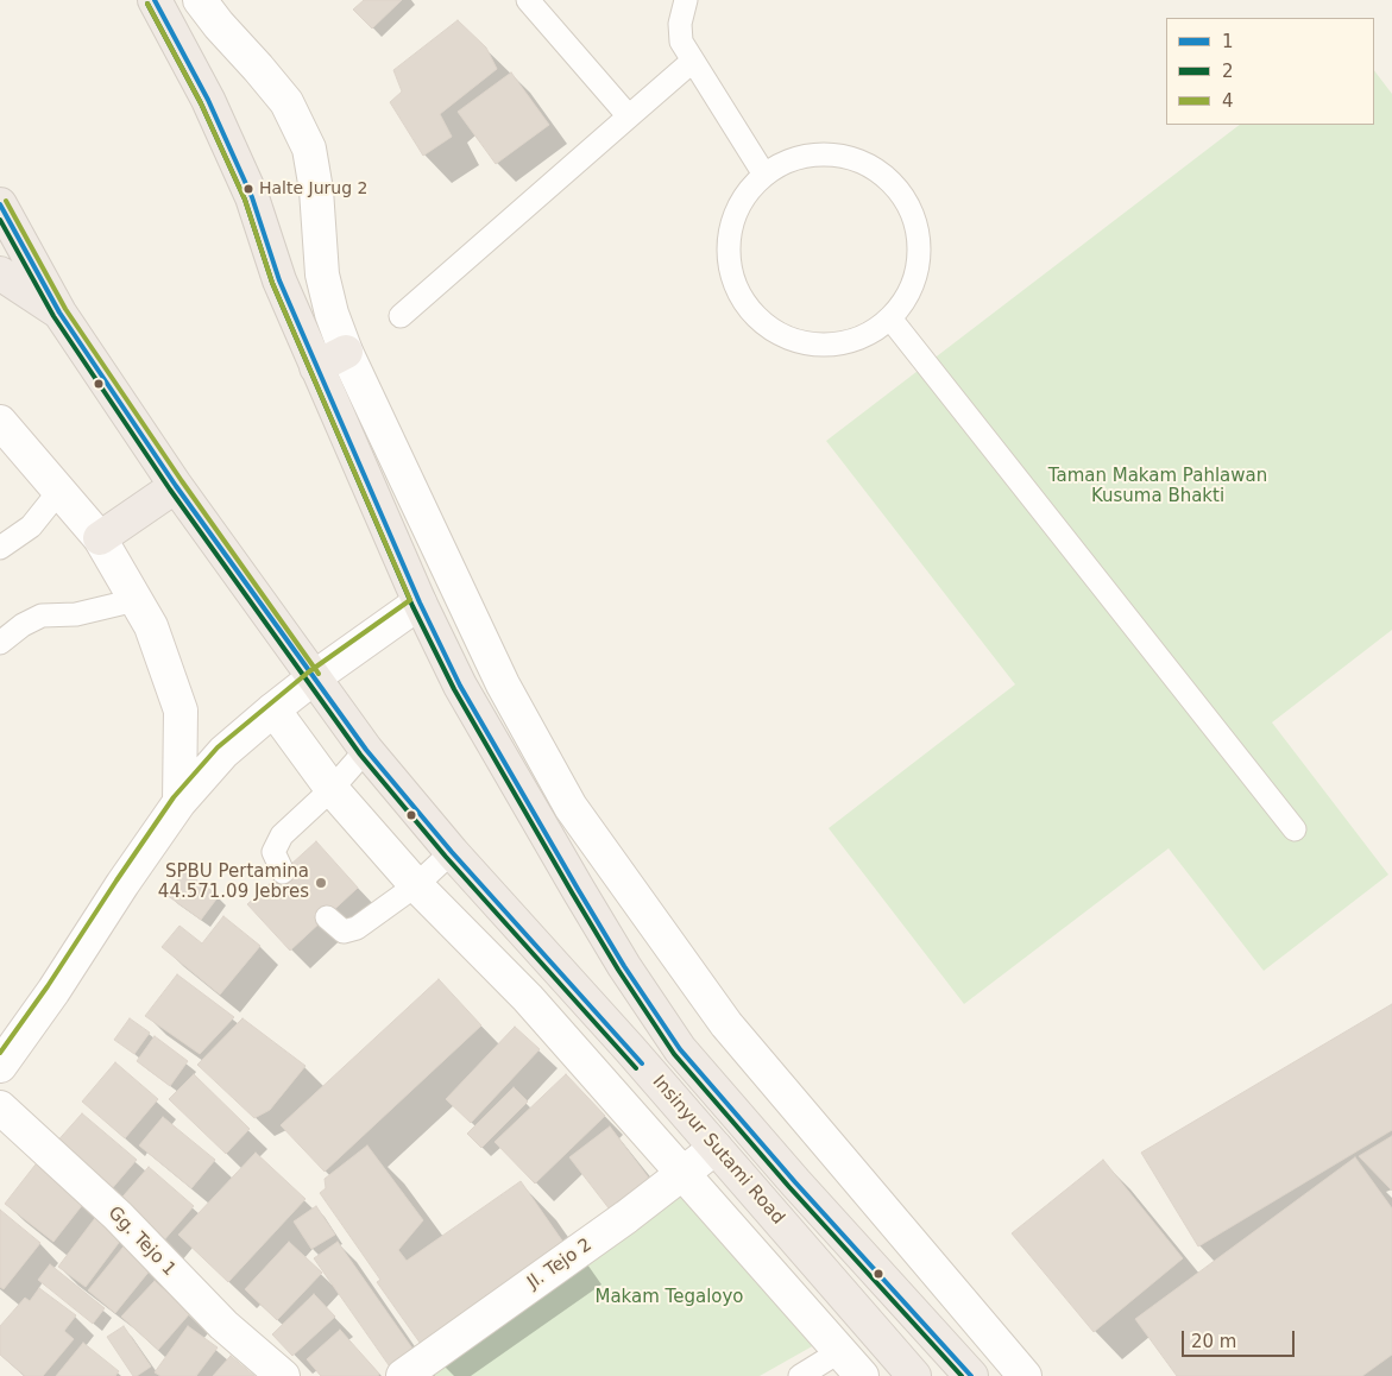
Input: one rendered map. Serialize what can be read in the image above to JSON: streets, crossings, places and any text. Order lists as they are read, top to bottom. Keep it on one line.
{"streets":{"highway":["Insinyur Sutami Road"],"street":["Gg. Tejo 1","Jl. Tejo 2"]},"crossings":[["Insinyur Sutami Road","Jl. Tejo 2"]],"parks":["Taman Makam Pahlawan Kusuma Bhakti","Makam Tegaloyo"],"places":["Halte Jurug 2","SPBU Pertamina 44.571.09 Jebres"],"lines":["transit line 1","transit line 2","transit line 4"],"legend":["1","2","4"],"scale_bar":"20 m"}
